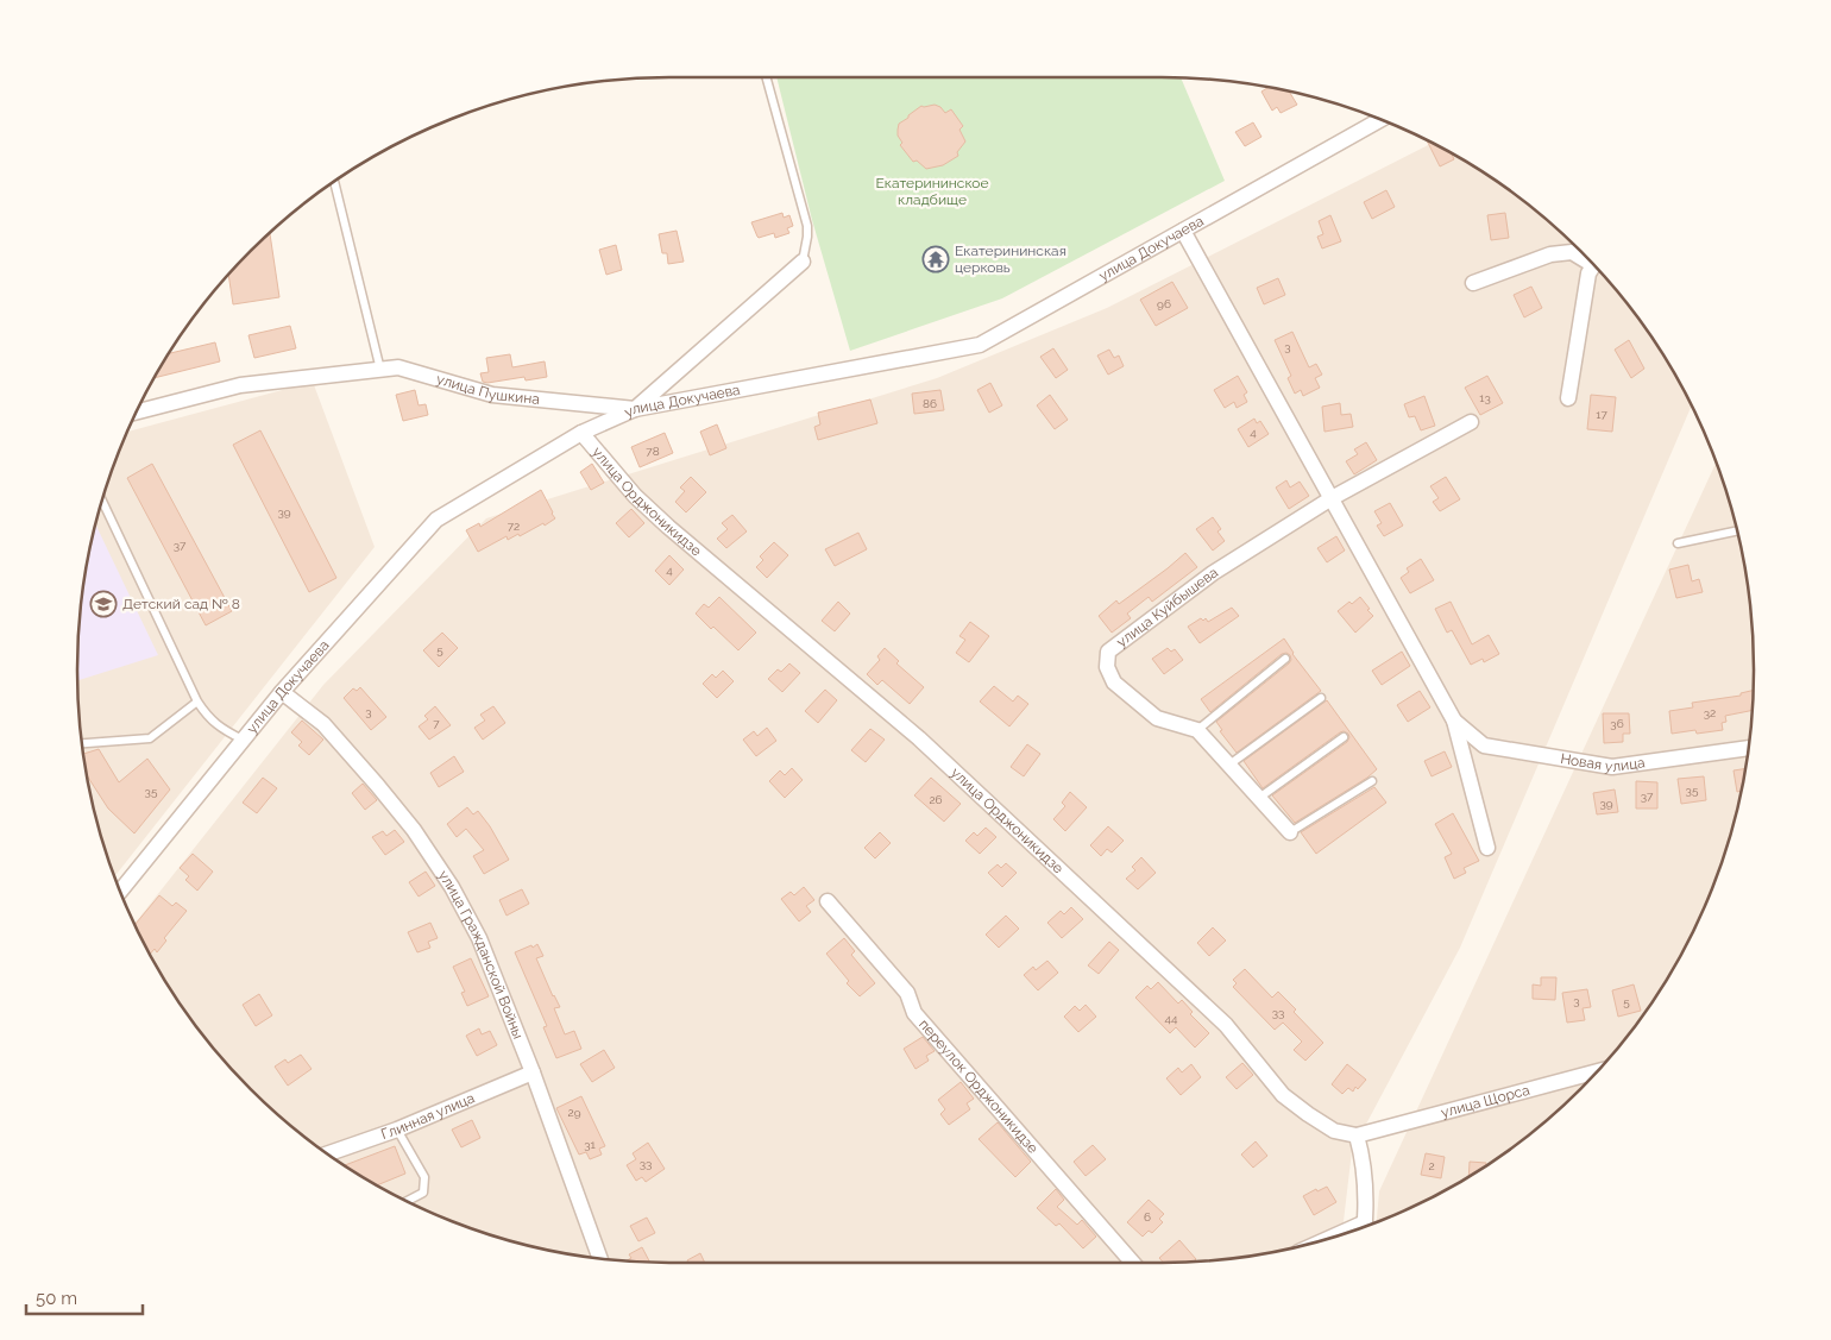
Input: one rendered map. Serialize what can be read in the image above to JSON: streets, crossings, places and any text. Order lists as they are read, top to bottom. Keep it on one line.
{"streets":{"street":["улица Докучаева","улица Пушкина","улица Орджоникидзе","улица Куйбышева","Новая улица","улица Гражданской Войны","переулок Орджоникидзе","улица Щорса","Глинная улица"]},"crossings":[["улица Докучаева","улица Пушкина"],["улица Докучаева","улица Орджоникидзе"],["улица Докучаева","улица Гражданской Войны"],["улица Орджоникидзе","улица Щорса"],["улица Гражданской Войны","Глинная улица"]],"parks":["Екатерининское кладбище"],"places":{"temple":["Екатерининская церковь"],"school or university":["Детский сад № 8"]},"house_numbers":["96","3","13","86","17","4","78","39","72","37","4","5","3","32","7","36","35","35","37","26","39","3","5","33","44","29","31","33","2","6"],"scale_bar":"50 m"}
